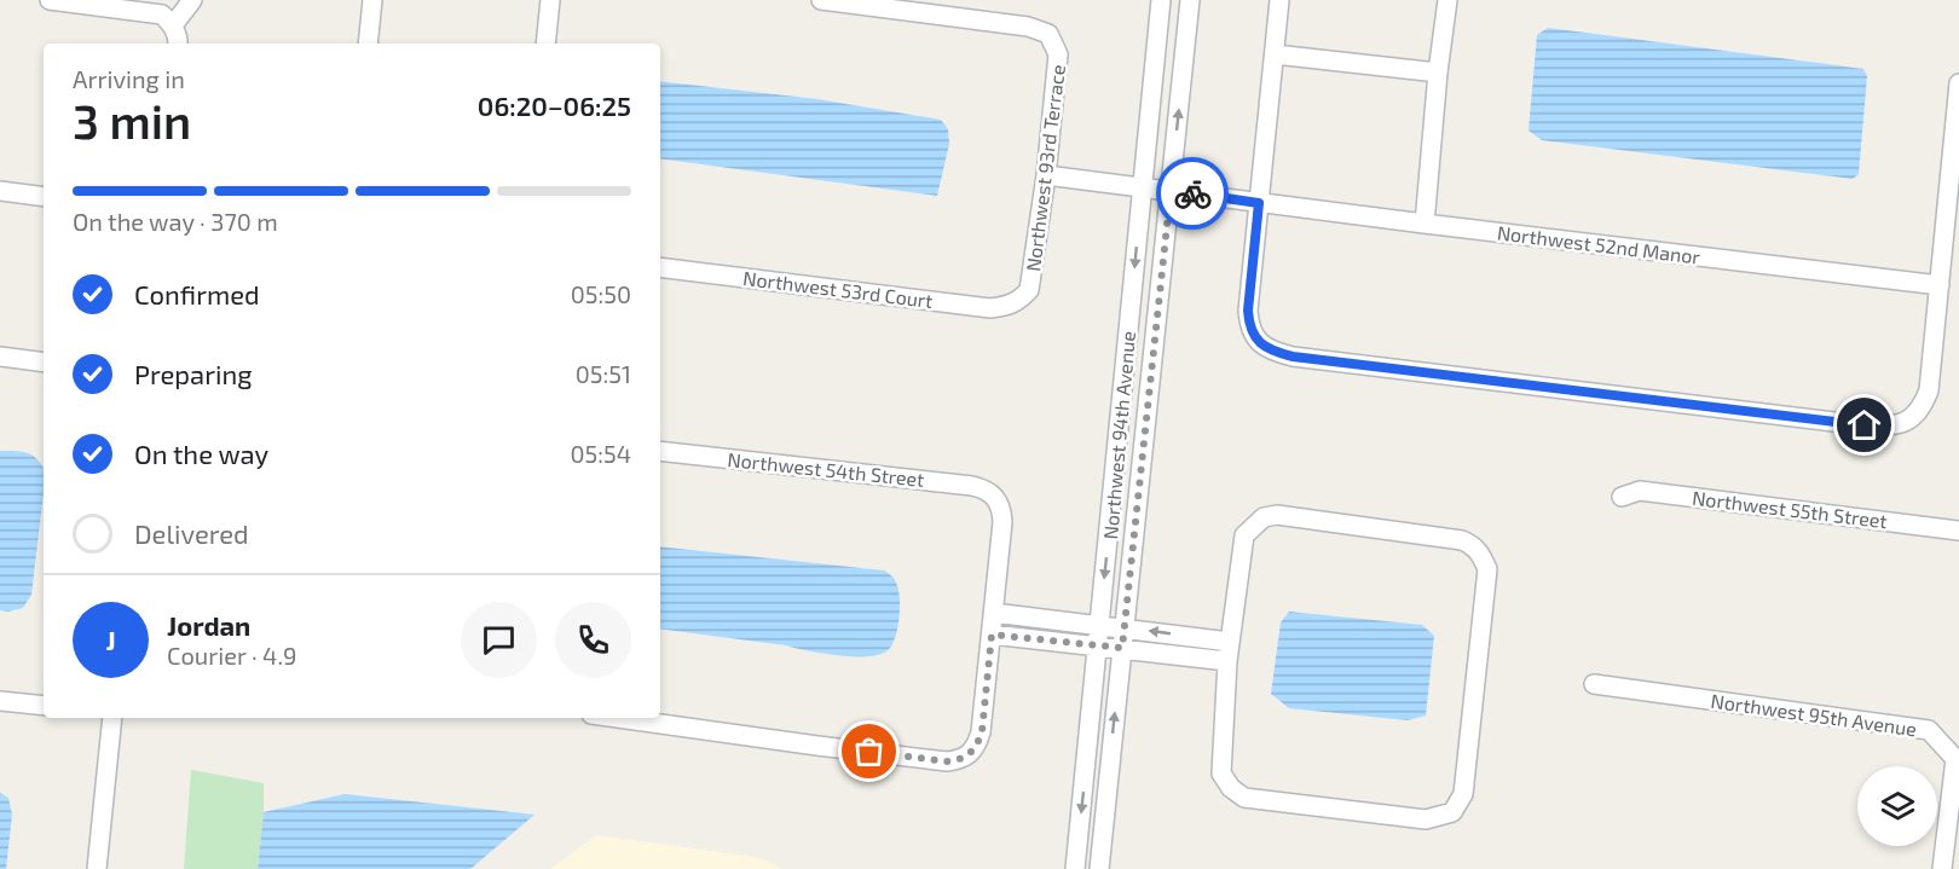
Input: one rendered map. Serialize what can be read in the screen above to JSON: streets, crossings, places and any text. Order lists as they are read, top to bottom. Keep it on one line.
{"streets":{"street":["Northwest 93rd Terrace","Northwest 52nd Manor","Northwest 53rd Court","Northwest 94th Avenue","Northwest 54th Street","Northwest 55th Street","Northwest 95th Avenue"]},"crossings":[["Northwest 93rd Terrace","Northwest 52nd Manor"],["Northwest 93rd Terrace","Northwest 53rd Court"],["Northwest 52nd Manor","Northwest 94th Avenue"]],"page":{"heading":["3 min","Arriving in","06:20–06:25"],"panel":["Jordan","Courier · 4.9"],"bar":"On the way · 370 m","list":[["Confirmed","05:50"],["Preparing","05:51"],["On the way","05:54"],"Delivered"],"round":"J"}}
